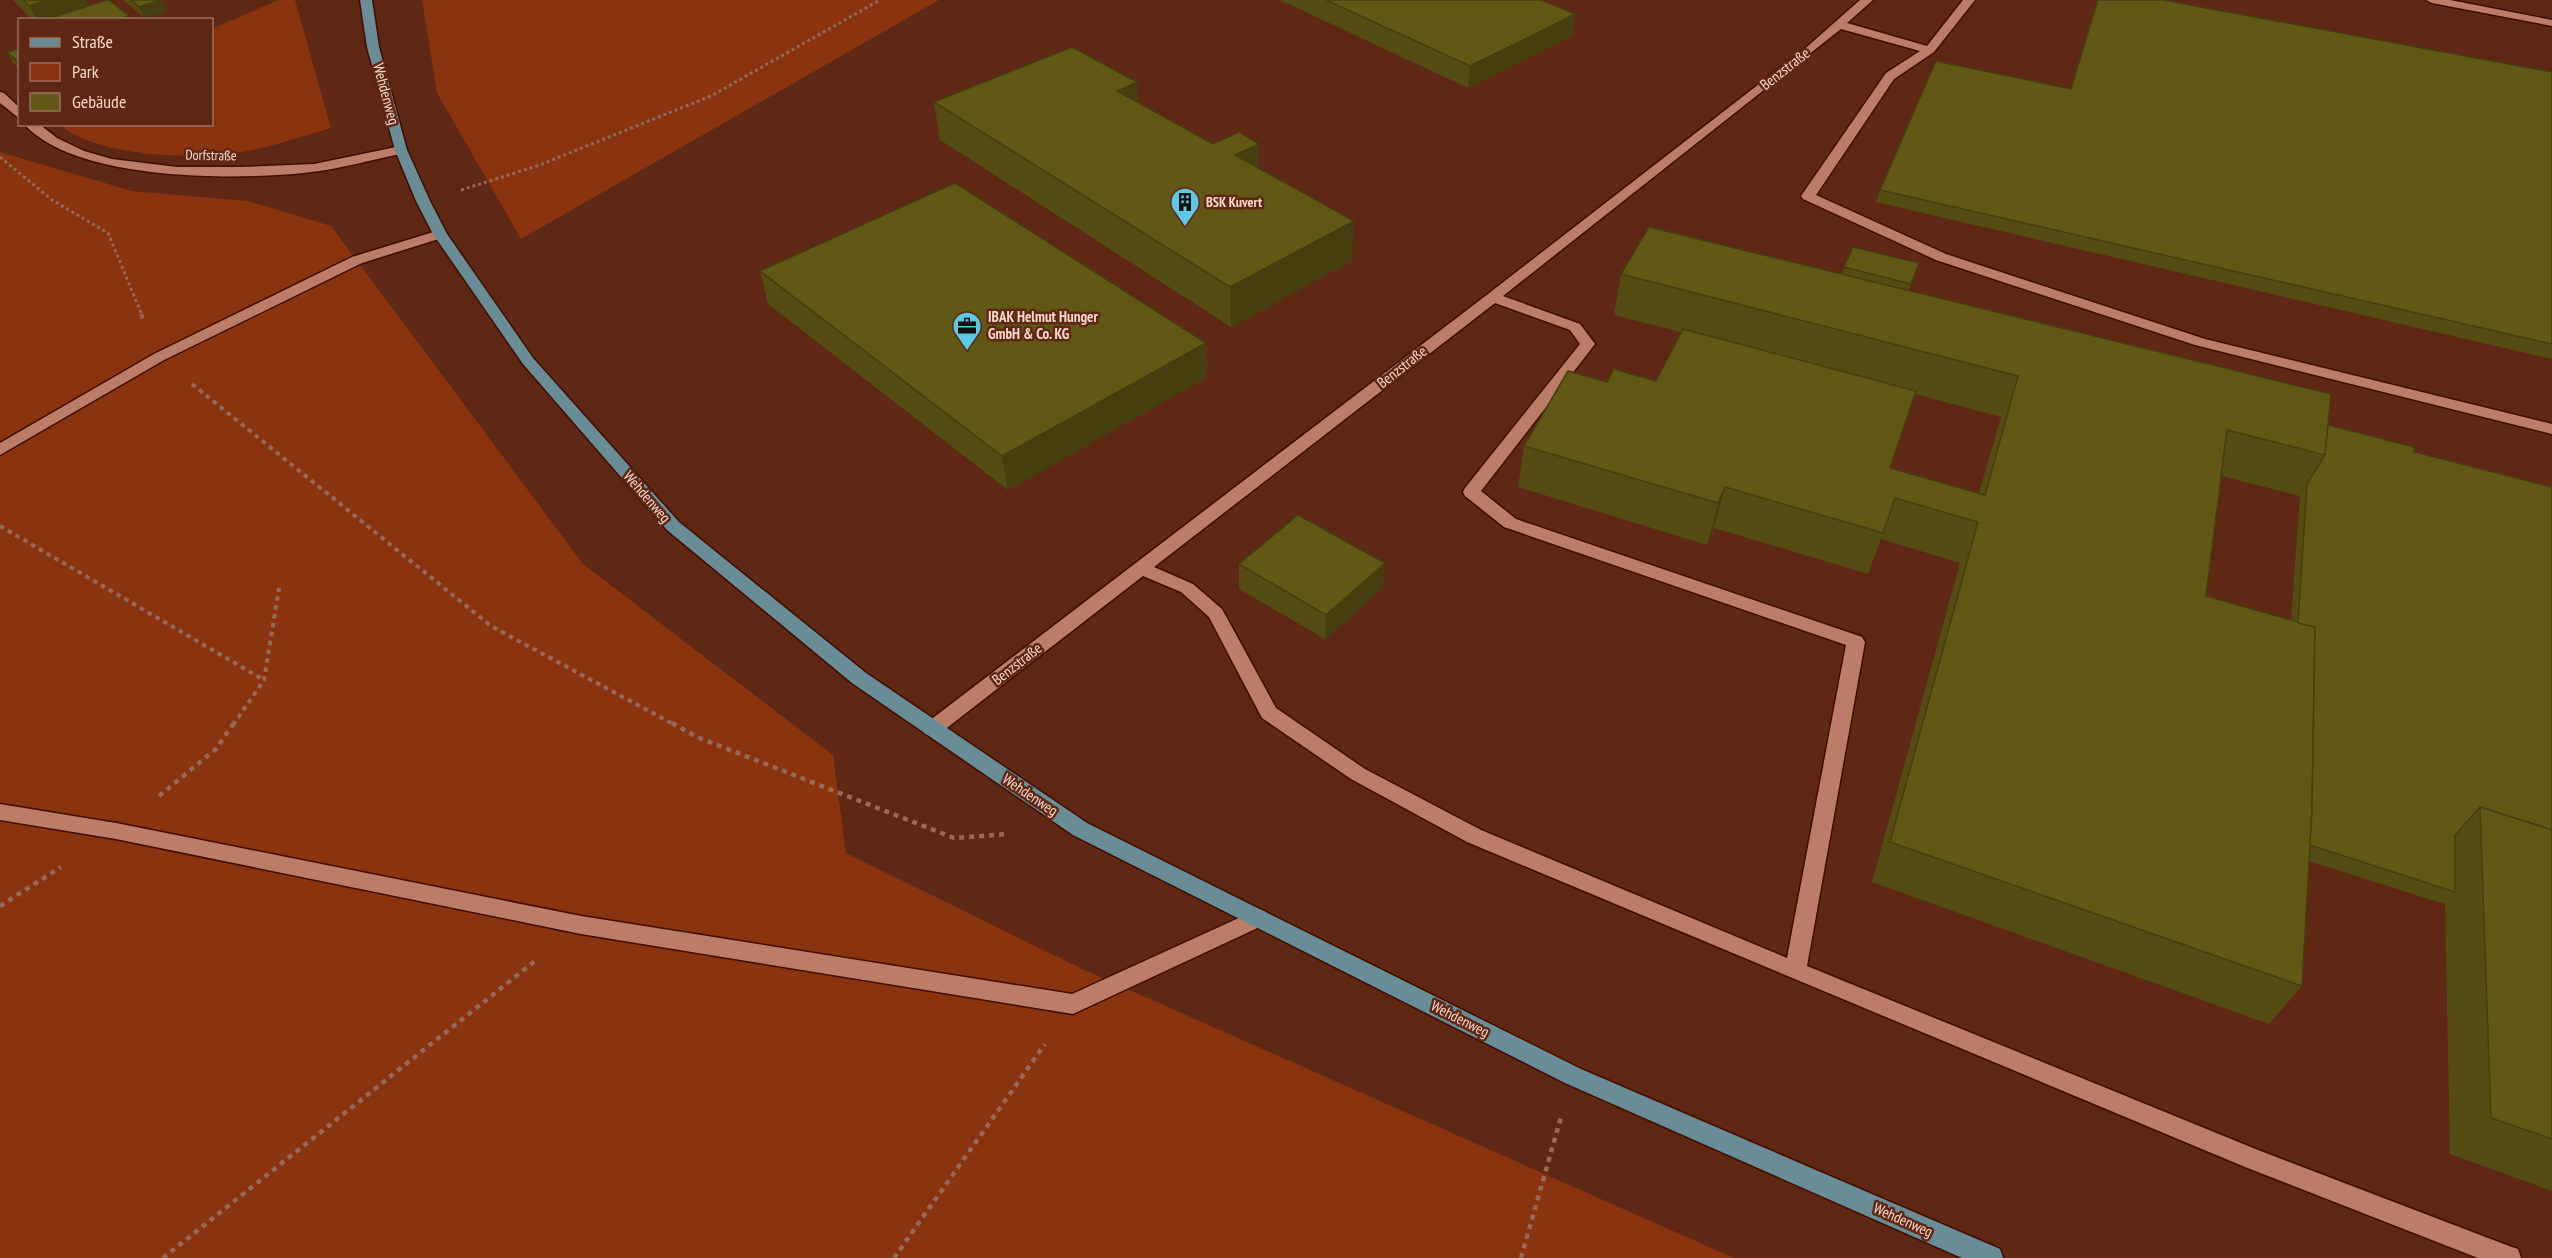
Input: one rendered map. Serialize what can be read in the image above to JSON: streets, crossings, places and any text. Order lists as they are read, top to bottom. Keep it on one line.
{"streets":{"main road":["Wehdenweg"],"street":["Benzstraße","Dorfstraße"]},"crossings":[["Benzstraße","Wehdenweg"],["Wehdenweg","Dorfstraße"]],"places":{"building":["BSK Kuvert"],"office":["IBAK Helmut Hunger GmbH & Co. KG"]},"legend":["Straße","Park","Gebäude"]}
